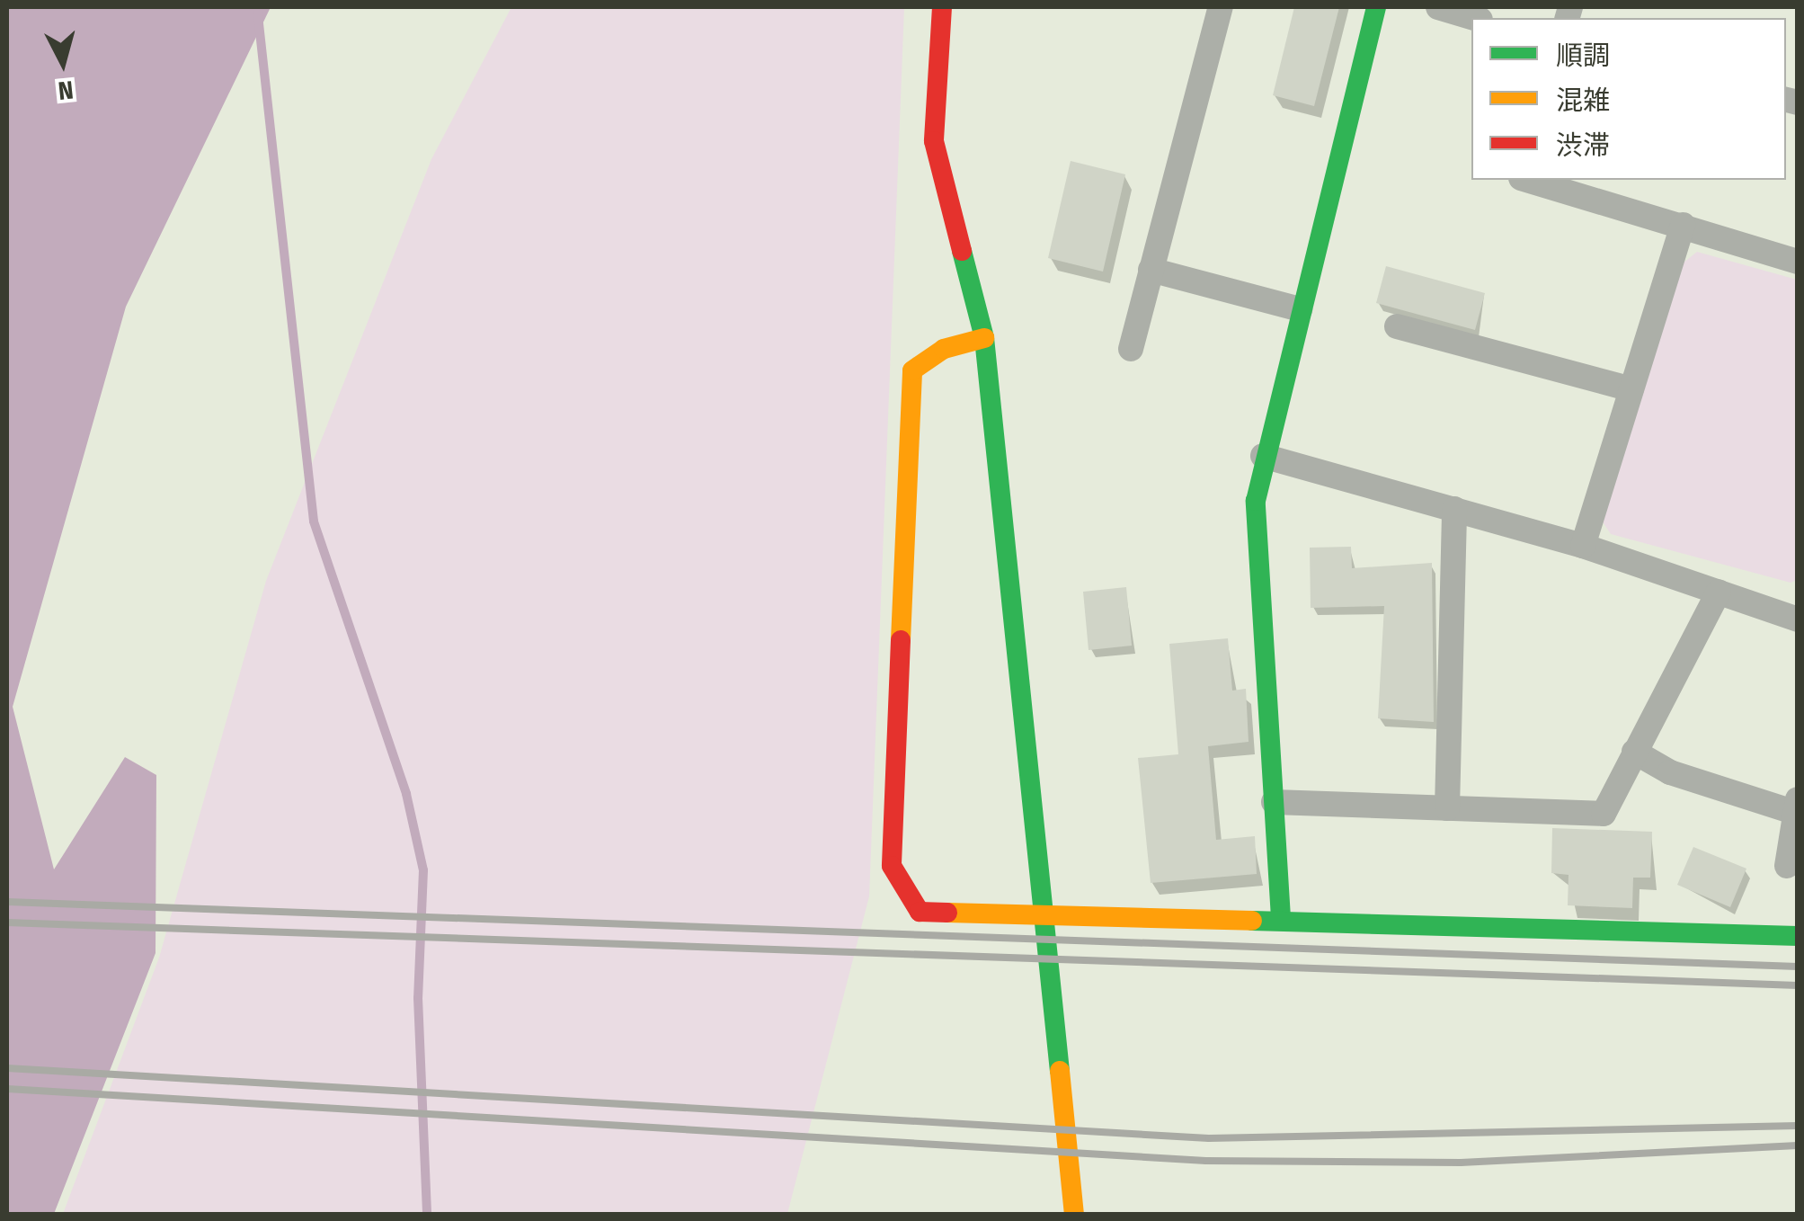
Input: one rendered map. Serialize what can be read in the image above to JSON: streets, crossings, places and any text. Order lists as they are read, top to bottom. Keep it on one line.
{"legend":["順調","混雑","渋滞"],"north":"bottom"}
